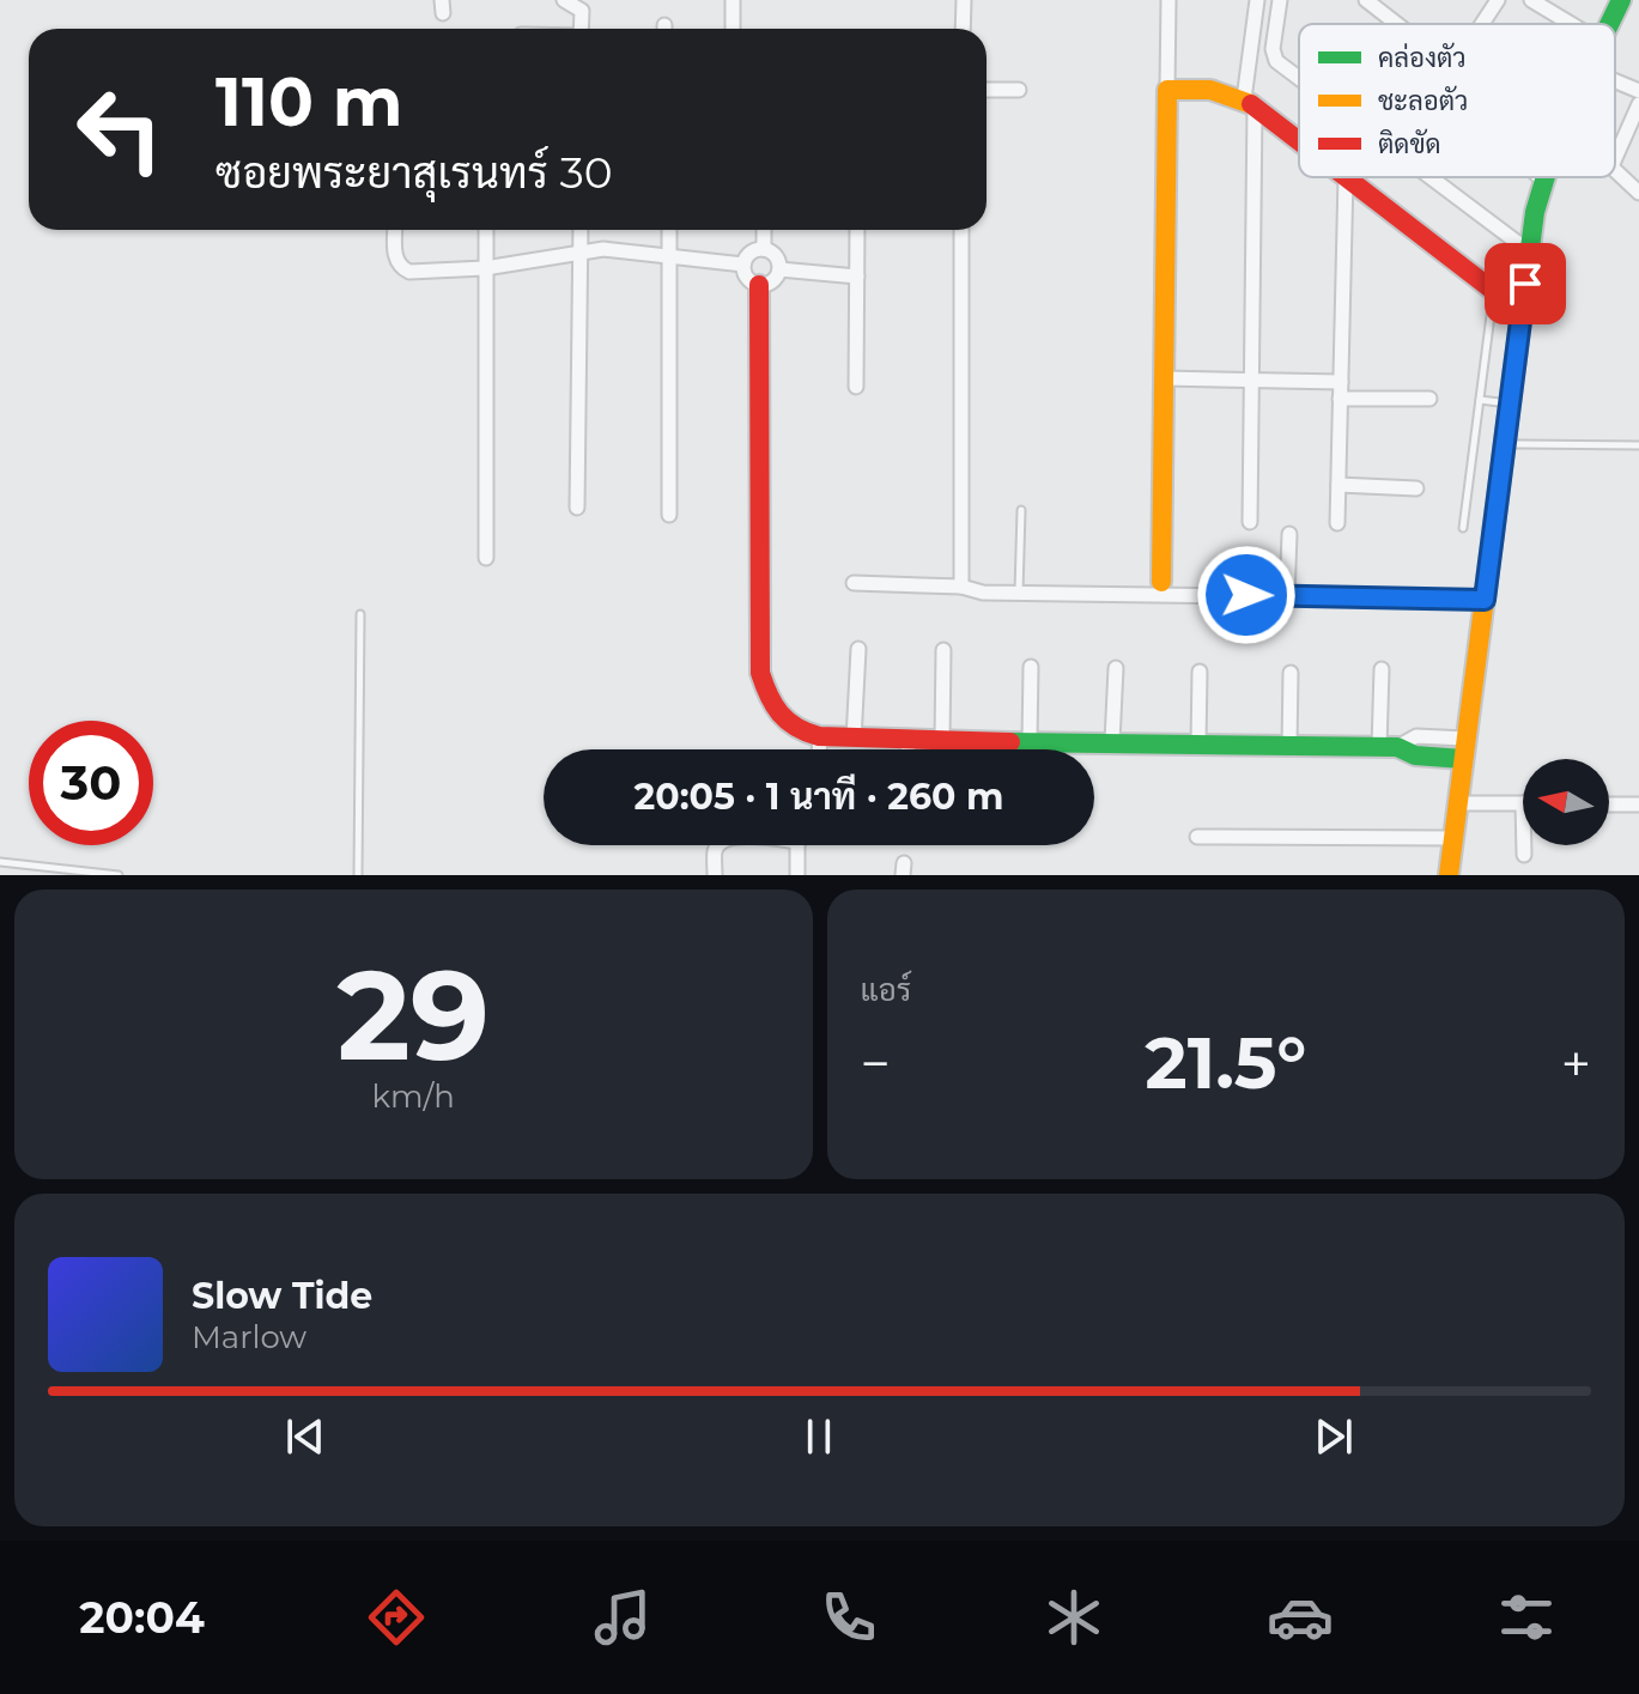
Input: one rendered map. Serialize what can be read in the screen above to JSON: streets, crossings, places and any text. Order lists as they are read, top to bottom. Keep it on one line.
{"legend":["คล่องตัว","ชะลอตัว","ติดขัด"],"north":"left","page":{"turn":["110 m","ซอยพระยาสุเรนทร์ 30"],"limit":"30","trip":"20:05 · 1 นาที · 260 m","tile":[["29","km/h"],"แอร์"],"heat":["−","21.5°","+"],"song":["Slow Tide","Marlow"],"tabs":"20:04"}}
